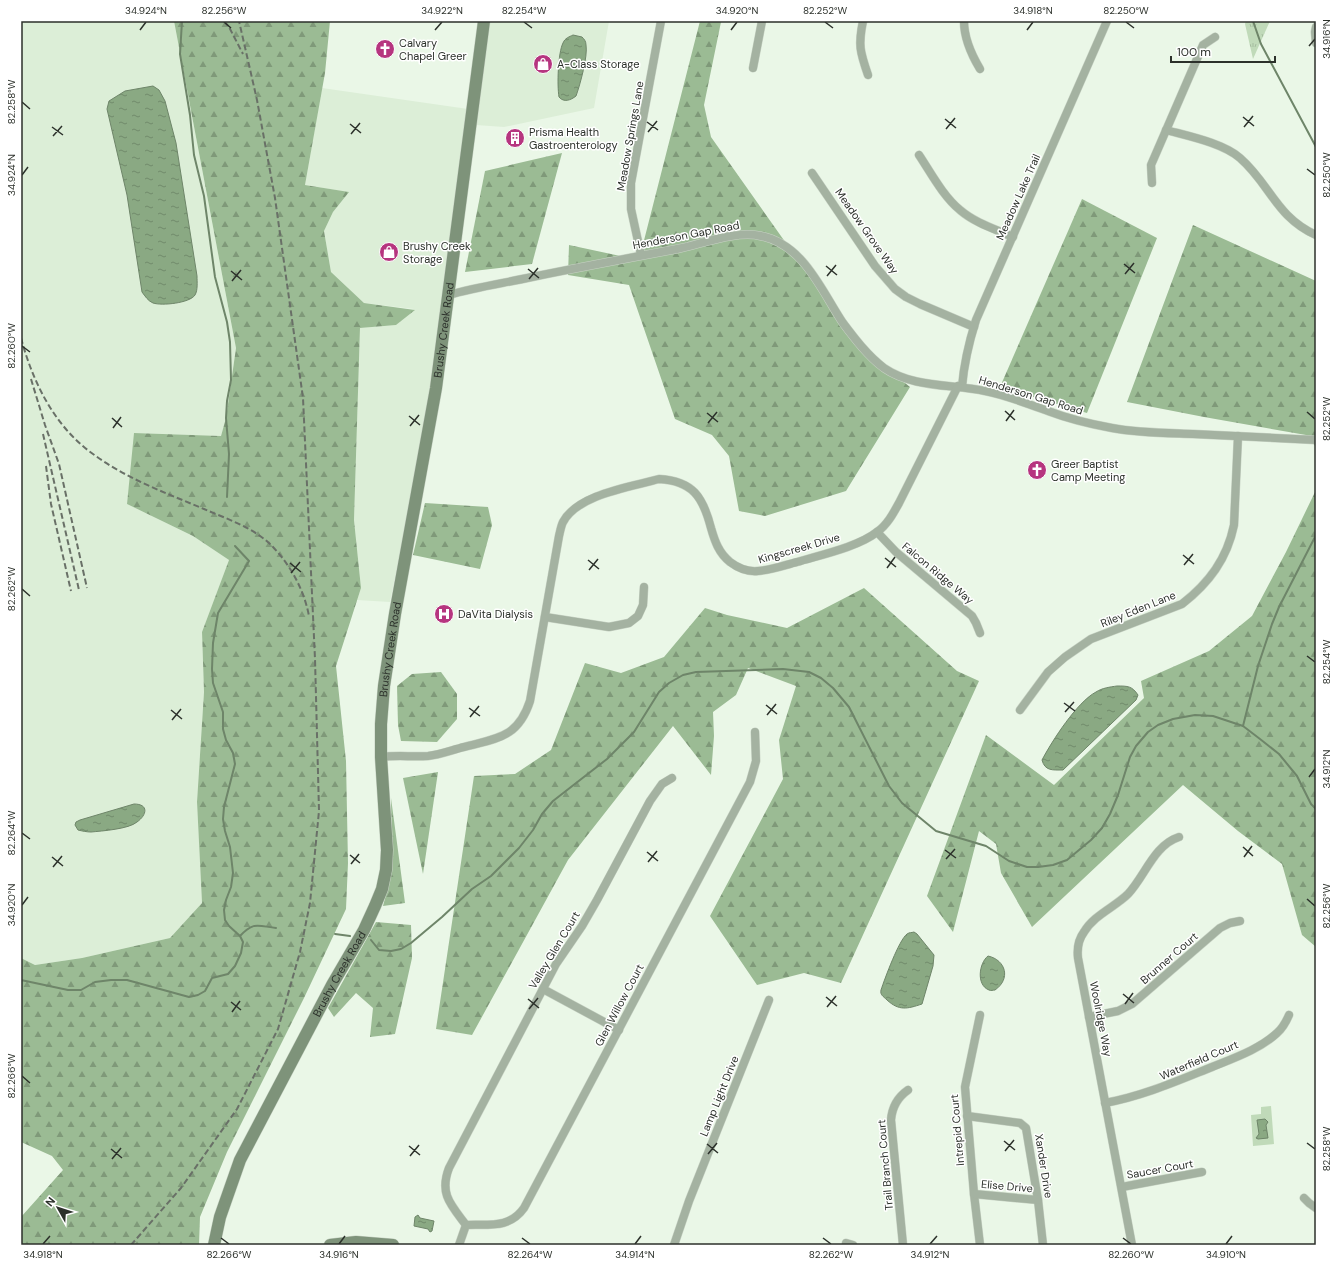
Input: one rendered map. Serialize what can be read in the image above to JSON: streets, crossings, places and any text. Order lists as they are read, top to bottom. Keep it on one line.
{"streets":{"main road":["Brushy Creek Road"],"street":["Meadow Springs Lane","Meadow Lake Trail","Meadow Grove Way","Henderson Gap Road","Kingscreek Drive","Falcon Ridge Way","Riley Eden Lane","Valley Glen Court","Brunner Court","Glen Willow Court","Woolridge Way","Waterfield Court","Lamp Light Drive","Intrepid Court","Trail Branch Court","Xander Drive","Saucer Court","Elise Drive"]},"crossings":[["Meadow Springs Lane","Henderson Gap Road"],["Meadow Lake Trail","Meadow Grove Way"],["Meadow Lake Trail","Henderson Gap Road"],["Meadow Lake Trail","Kingscreek Drive"],["Henderson Gap Road","Brushy Creek Road"],["Henderson Gap Road","Kingscreek Drive"],["Henderson Gap Road","Riley Eden Lane"],["Brushy Creek Road","Kingscreek Drive"],["Kingscreek Drive","Falcon Ridge Way"],["Valley Glen Court","Glen Willow Court"],["Brunner Court","Woolridge Way"],["Woolridge Way","Waterfield Court"],["Woolridge Way","Saucer Court"],["Intrepid Court","Xander Drive"],["Intrepid Court","Elise Drive"],["Xander Drive","Elise Drive"]],"places":{"church":["Calvary Chapel Greer","Greer Baptist Camp Meeting"],"shop":["A-Class Storage","Brushy Creek Storage"],"building":["Prisma Health Gastroenterology"],"hospital":["DaVita Dialysis"]},"scale_bar":"100 m","north":"top left","coordinates":["34.924°N","82.256°W","34.922°N","82.254°W","34.920°N","82.252°W","34.918°N","82.250°W","34.916°N","82.258°W","82.260°W","82.262°W","34.912°N","82.264°W","82.266°W","34.914°N","34.910°N"]}
